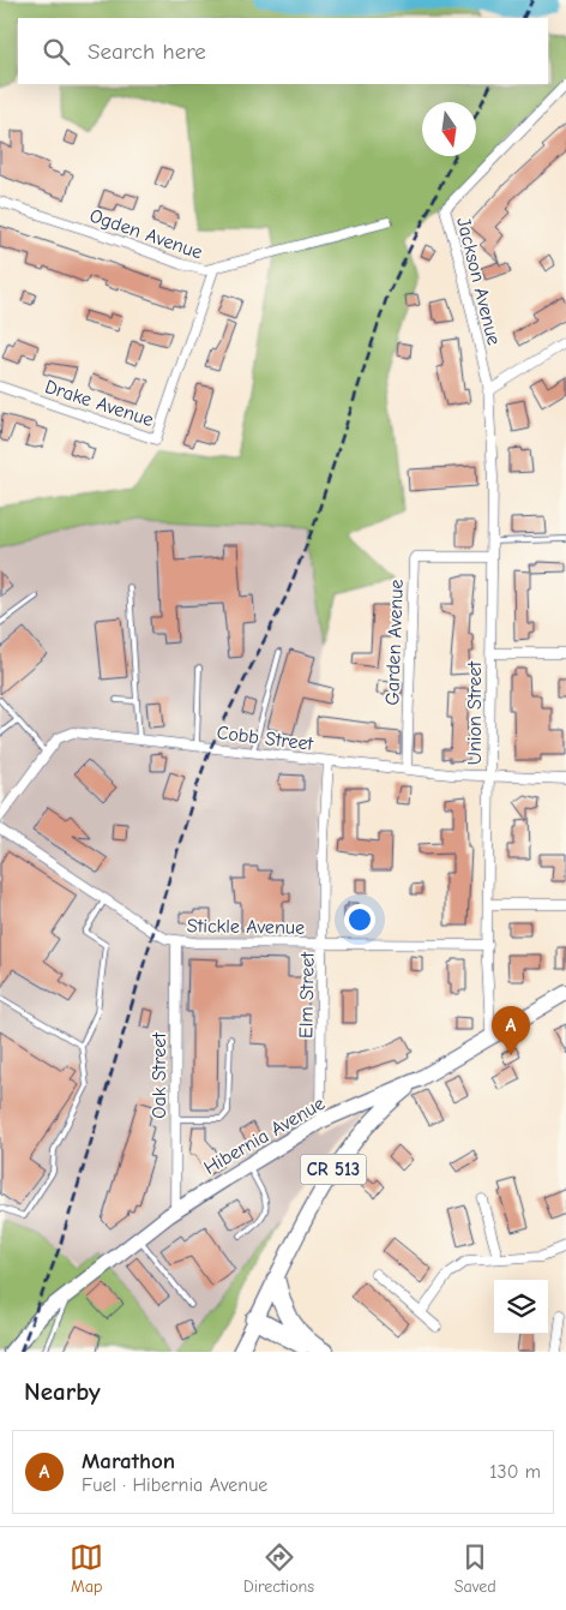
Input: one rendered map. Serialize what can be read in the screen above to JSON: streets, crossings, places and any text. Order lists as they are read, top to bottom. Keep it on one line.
{"streets":{"main road":["Hibernia Avenue","CR 513"],"street":["Ogden Avenue","Jackson Avenue","Drake Avenue","Garden Avenue","Union Street","Cobb Street","Stickle Avenue","Elm Street","Oak Street"]},"crossings":[["Ogden Avenue","Drake Avenue"],["Jackson Avenue","Union Street"],["Garden Avenue","Union Street"],["Garden Avenue","Cobb Street"],["Union Street","Cobb Street"],["Union Street","Stickle Avenue"],["Union Street","Hibernia Avenue"],["Cobb Street","Elm Street"],["Stickle Avenue","Elm Street"],["Stickle Avenue","Oak Street"],["Elm Street","Hibernia Avenue"],["Oak Street","Hibernia Avenue"],["Hibernia Avenue","CR 513"]],"north":"bottom","page":{"search":"Search here","pins":"A","heading":"Nearby","list":[{"mark":"A","name":"Marathon","note":"Fuel · Hibernia Avenue","value":"130 m"}],"nav":["Map","Directions","Saved"]}}
